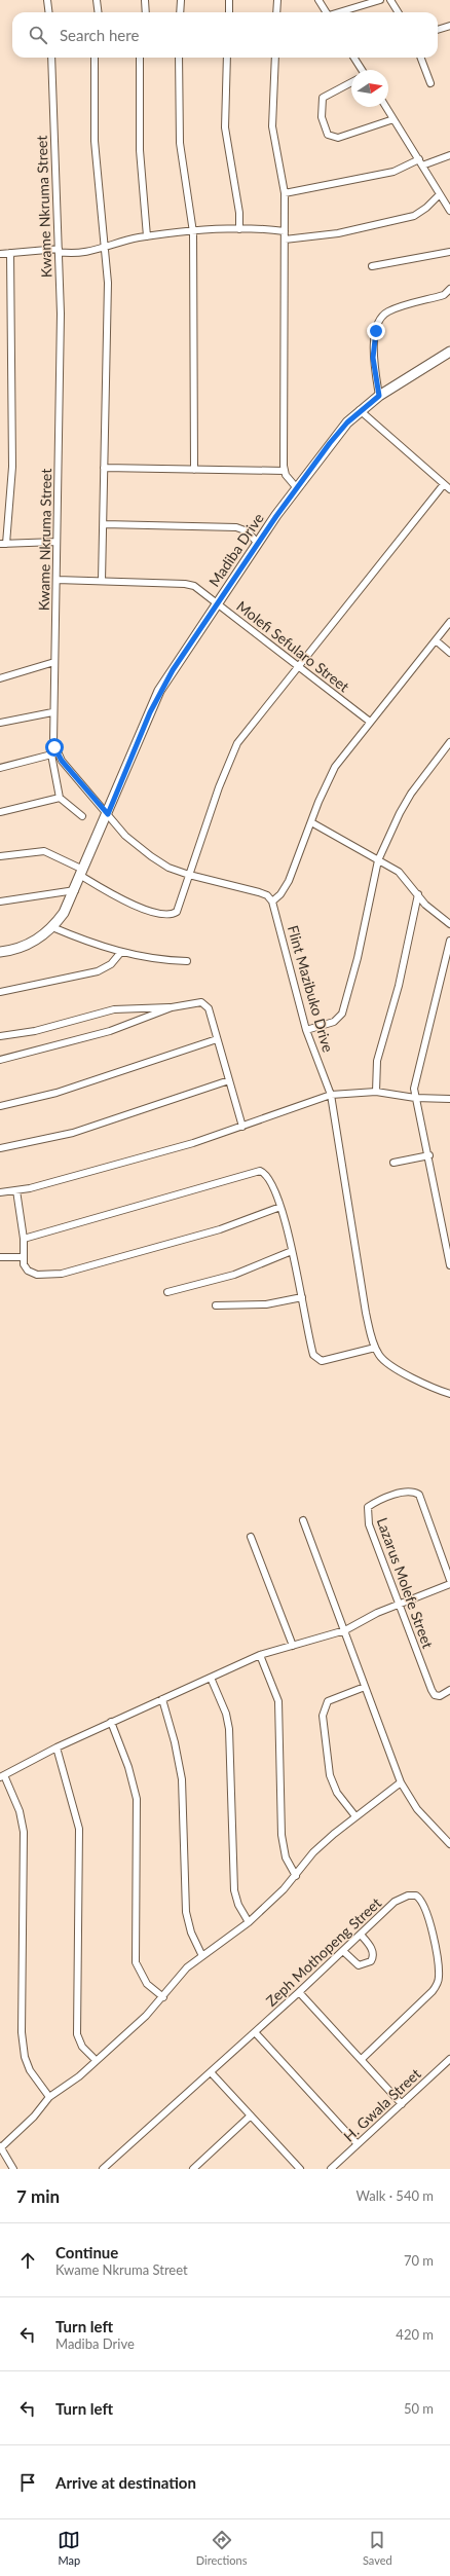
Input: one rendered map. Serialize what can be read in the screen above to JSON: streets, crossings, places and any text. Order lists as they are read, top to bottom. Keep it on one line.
{"streets":{"street":["Kwame Nkruma Street","Madiba Drive","Molefi Sefularo Street","Flint Mazibuko Drive","Lazarus Molefe Street","Zeph Mothopeng Street","H. Gwala Street"]},"crossings":[["Kwame Nkruma Street","Molefi Sefularo Street"],["Madiba Drive","Molefi Sefularo Street"]],"north":"right","page":{"search":"Search here","heading":["7 min","Walk · 540 m"],"list":[["Continue","Kwame Nkruma Street","70 m"],["Turn left","Madiba Drive","420 m"],["Turn left","50 m"],"Arrive at destination"],"nav":["Map","Directions","Saved"]}}
